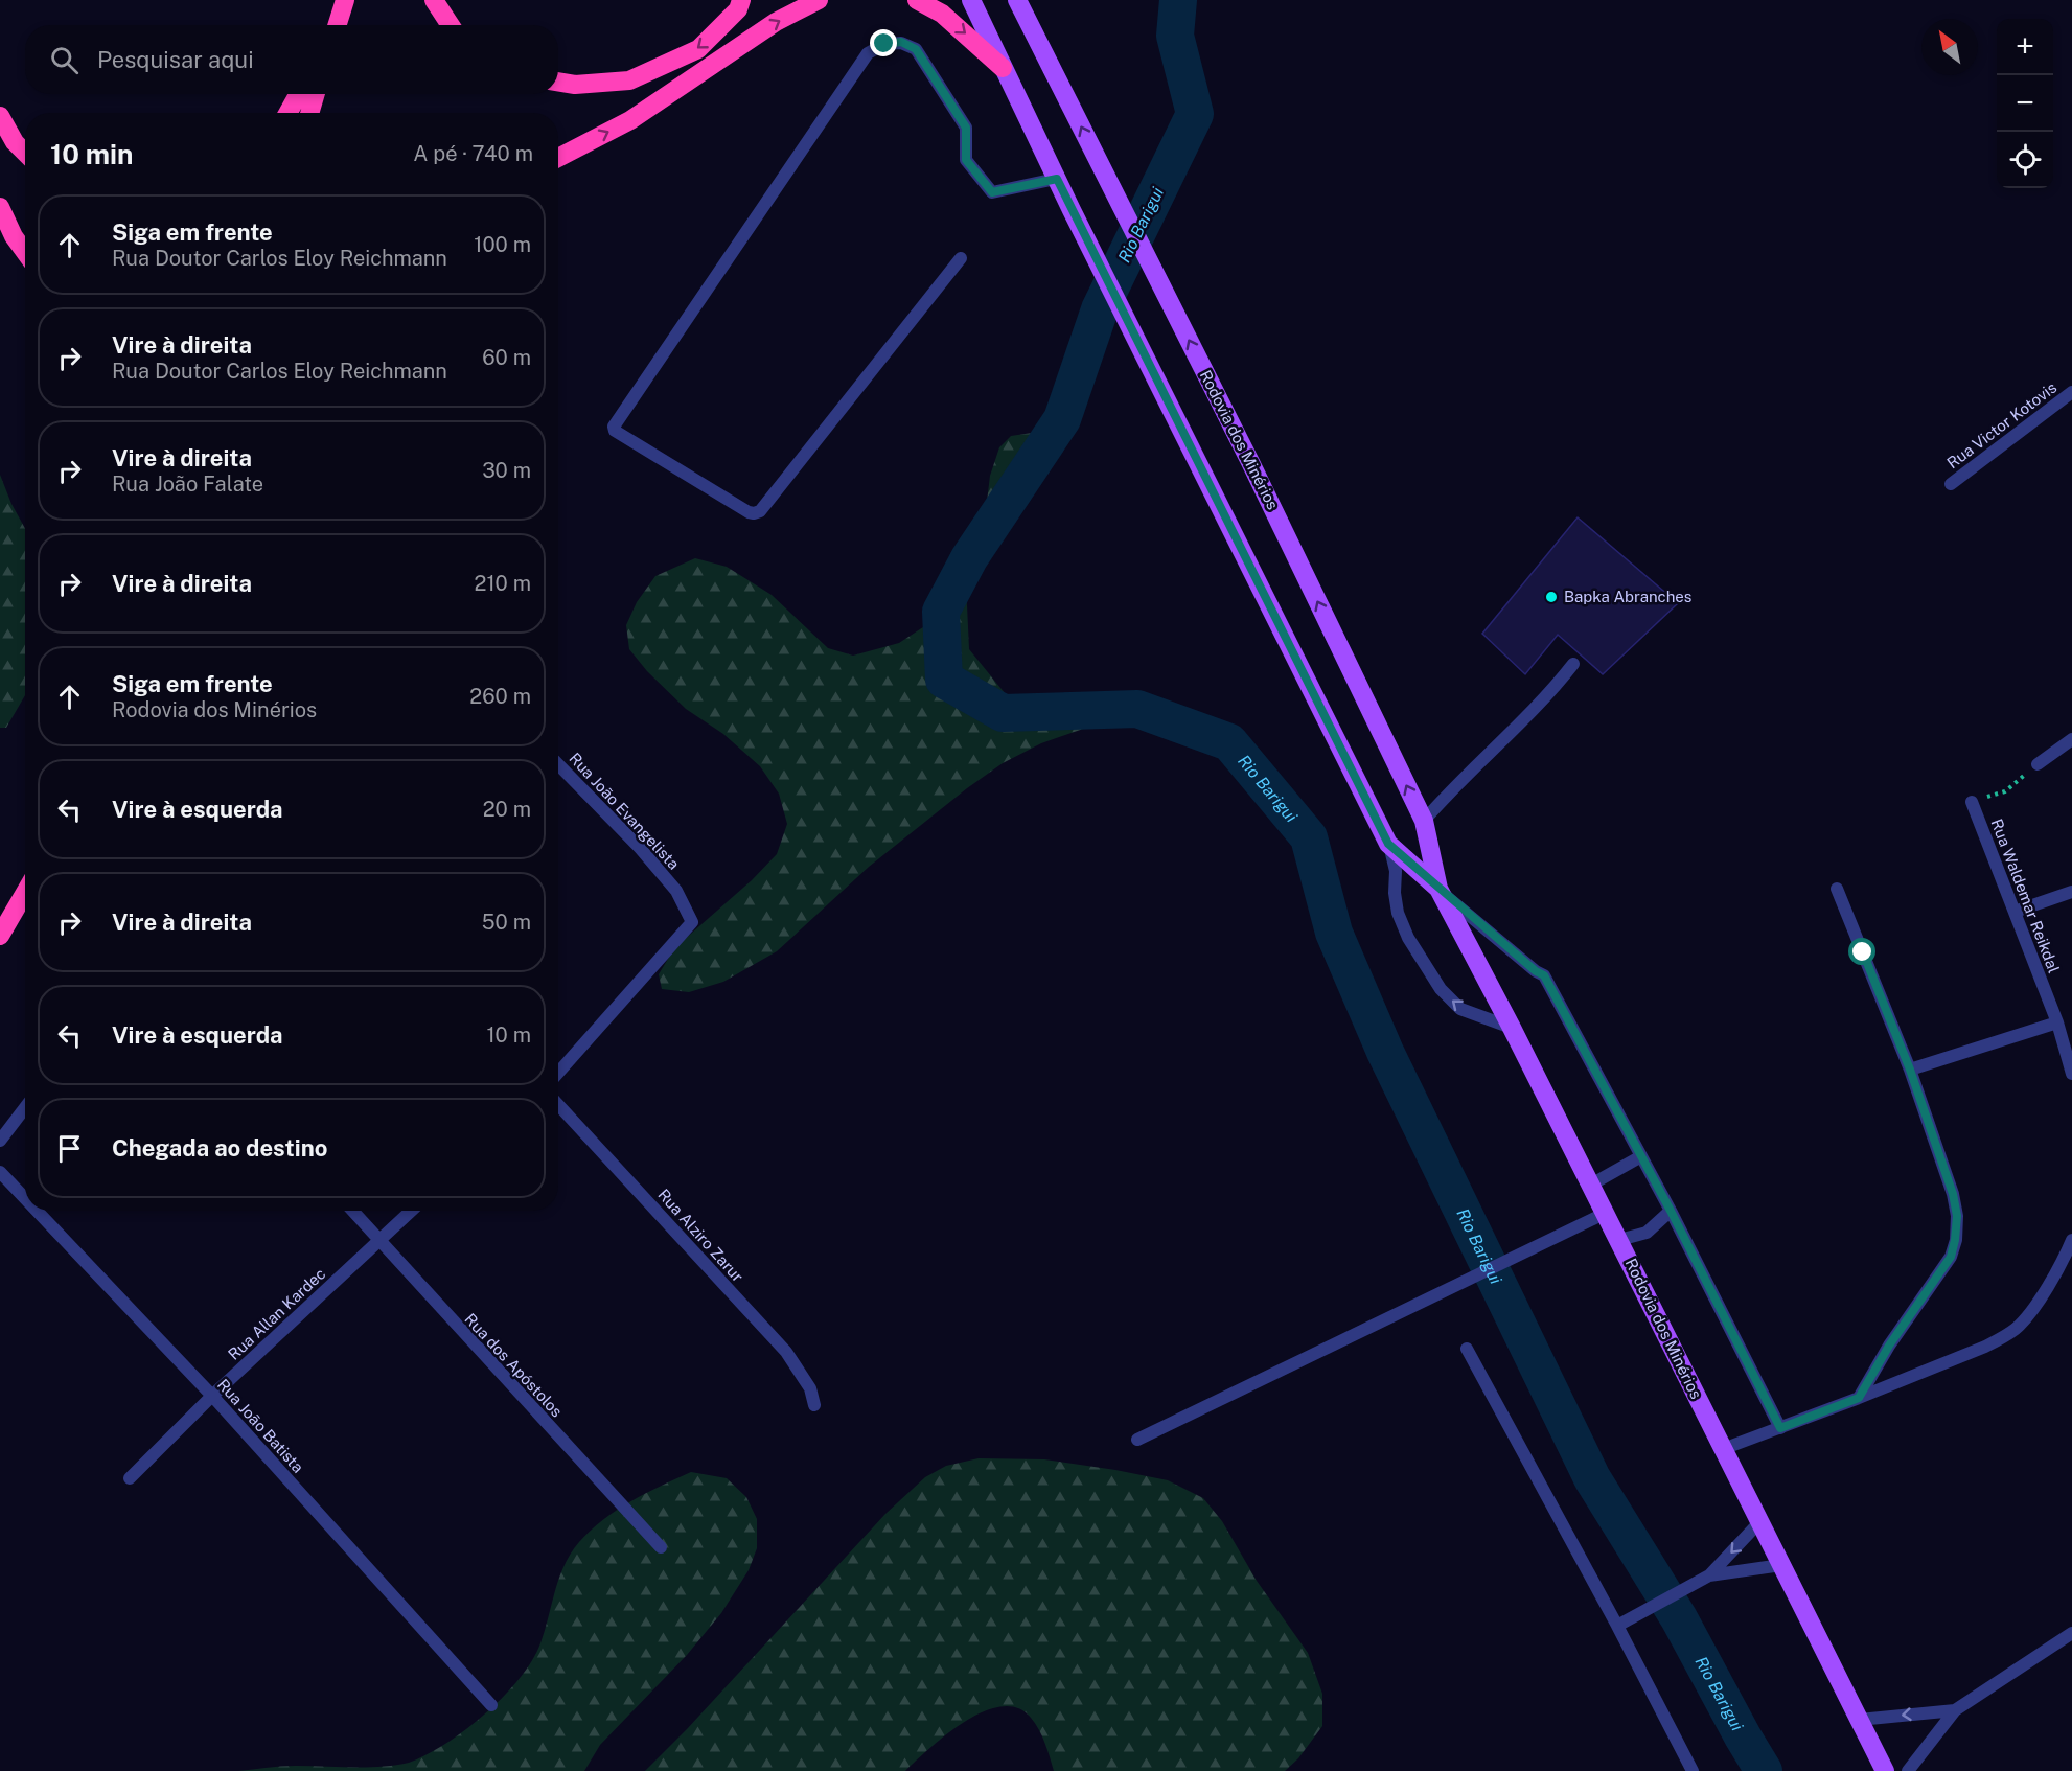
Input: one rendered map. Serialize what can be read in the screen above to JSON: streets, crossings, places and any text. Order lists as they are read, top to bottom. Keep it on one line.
{"streets":{"main road":["Rodovia dos Minérios"],"street":["Rua Victor Kotovis","Rua João Evangelista","Rua Waldemar Reikdal","Rua Alziro Zarur","Rua Allan Kardec","Rua dos Apóstolos","Rua João Batista"]},"crossings":[["Rua Allan Kardec","Rua dos Apóstolos"],["Rua Allan Kardec","Rua João Batista"]],"water":["Rio Barigui"],"places":["Bapka Abranches"],"north":"top left","page":{"map_buttons":["+","−"],"search":"Pesquisar aqui","heading":["10 min","A pé · 740 m"],"list":[["Siga em frente","Rua Doutor Carlos Eloy Reichmann","100 m"],["Vire à direita","Rua Doutor Carlos Eloy Reichmann","60 m"],["Vire à direita","Rua João Falate","30 m"],["Vire à direita","210 m"],["Siga em frente","Rodovia dos Minérios","260 m"],["Vire à esquerda","20 m"],["Vire à direita","50 m"],["Vire à esquerda","10 m"],"Chegada ao destino"]}}
